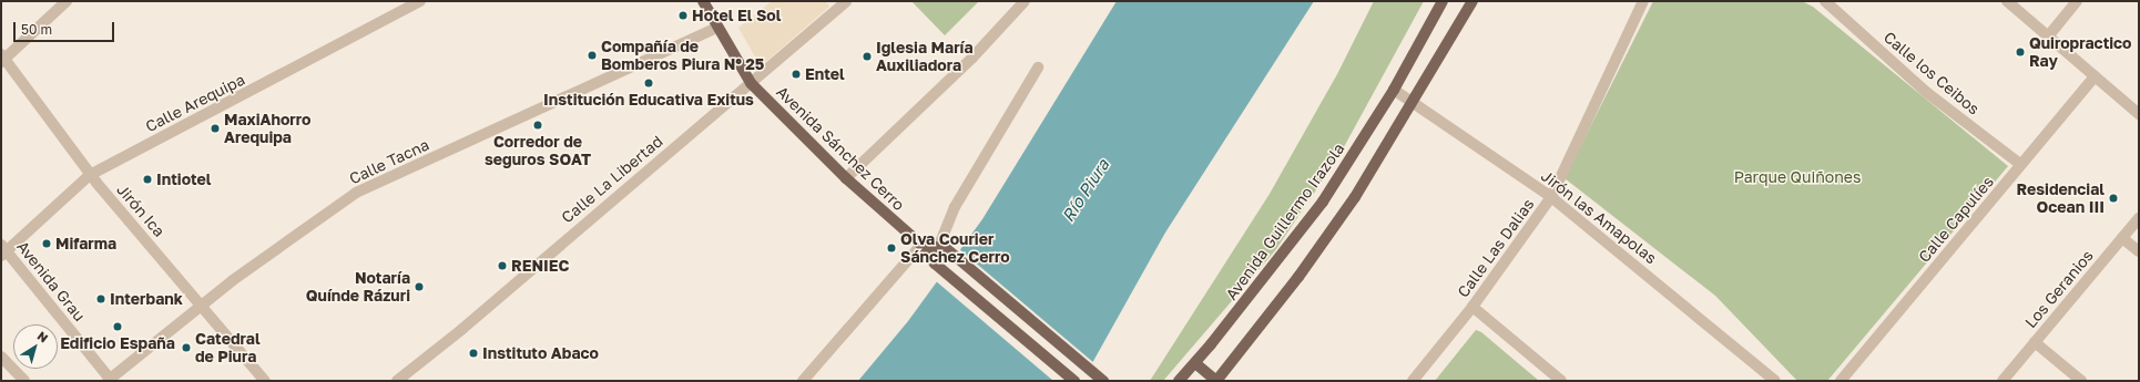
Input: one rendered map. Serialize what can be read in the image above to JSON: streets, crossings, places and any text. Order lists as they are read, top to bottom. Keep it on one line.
{"streets":{"main road":["Avenida Sánchez Cerro","Avenida Guillermo Irazola"],"street":["Calle los Ceibos","Calle Arequipa","Calle Tacna","Calle La Libertad","Jirón Ica","Jirón las Amapolas","Calle Capulíes","Calle Las Dalias","Avenida Grau","Los Geranios"]},"crossings":[["Calle los Ceibos","Calle Capulíes"],["Calle Arequipa","Jirón Ica"],["Calle Arequipa","Avenida Grau"],["Avenida Sánchez Cerro","Calle Tacna"],["Avenida Sánchez Cerro","Calle La Libertad"],["Calle Tacna","Jirón Ica"],["Calle Tacna","Avenida Grau"],["Jirón las Amapolas","Avenida Guillermo Irazola"],["Jirón las Amapolas","Calle Las Dalias"]],"water":["Río Piura"],"parks":["Parque Quiñones"],"places":["Hotel El Sol","Quiropractico Ray","Compañía de Bomberos Piura Nº 25","Iglesia María Auxiliadora","Entel","Institución Educativa Exitus","Corredor de seguros SOAT","MaxiAhorro Arequipa","Intiotel","Residencial Ocean III","Mifarma","Olva Courier Sánchez Cerro","RENIEC","Notaría Quínde Rázuri","Interbank","Edificio España","Catedral de Piura","Instituto Abaco"],"scale_bar":"50 m","north":"top right"}
